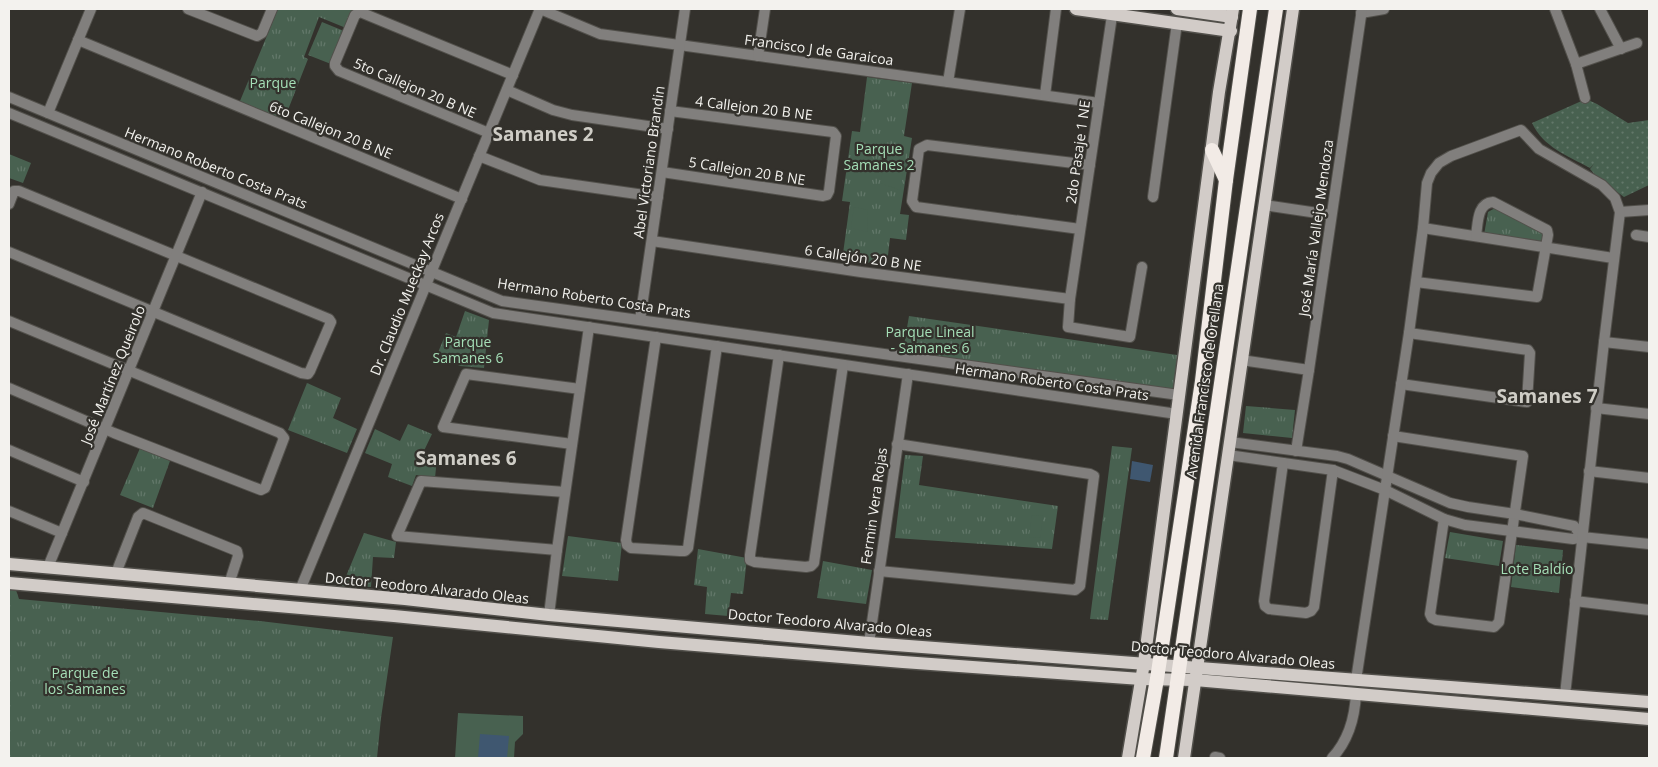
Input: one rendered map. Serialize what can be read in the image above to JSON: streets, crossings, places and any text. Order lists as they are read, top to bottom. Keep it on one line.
{"streets":{"highway":["Avenida Francisco de Orellana"],"main road":["Doctor Teodoro Alvarado Oleas"],"street":["Francisco J de Garaicoa","5to Callejon 20 B NE","4 Callejon 20 B NE","6to Callejon 20 B NE","2do Pasaje 1 NE","Abel Victoriano Brandin","Hermano Roberto Costa Prats","5 Callejon 20 B NE","José María Vallejo Mendoza","6 Callejón 20 B NE","Dr. Claudio Mueckay Arcos","José Martínez Queirolo","Fermin Vera Rojas"]},"crossings":[["Francisco J de Garaicoa","2do Pasaje 1 NE"],["Francisco J de Garaicoa","Abel Victoriano Brandin"],["Francisco J de Garaicoa","Dr. Claudio Mueckay Arcos"],["5to Callejon 20 B NE","Dr. Claudio Mueckay Arcos"],["4 Callejon 20 B NE","Abel Victoriano Brandin"],["4 Callejon 20 B NE","5 Callejon 20 B NE"],["6to Callejon 20 B NE","Dr. Claudio Mueckay Arcos"],["2do Pasaje 1 NE","6 Callejón 20 B NE"],["Abel Victoriano Brandin","Hermano Roberto Costa Prats"],["Abel Victoriano Brandin","5 Callejon 20 B NE"],["Abel Victoriano Brandin","6 Callejón 20 B NE"],["Hermano Roberto Costa Prats","Dr. Claudio Mueckay Arcos"],["Hermano Roberto Costa Prats","José Martínez Queirolo"],["Hermano Roberto Costa Prats","Avenida Francisco de Orellana"],["Hermano Roberto Costa Prats","Fermin Vera Rojas"],["Dr. Claudio Mueckay Arcos","Doctor Teodoro Alvarado Oleas"],["José Martínez Queirolo","Doctor Teodoro Alvarado Oleas"],["Avenida Francisco de Orellana","Doctor Teodoro Alvarado Oleas"],["Fermin Vera Rojas","Doctor Teodoro Alvarado Oleas"]],"districts":["Samanes 2","Samanes 7","Samanes 6"],"parks":["Parque","Parque Samanes 2","Parque Lineal - Samanes 6","Parque Samanes 6","Lote Baldío","Parque de los Samanes"]}
